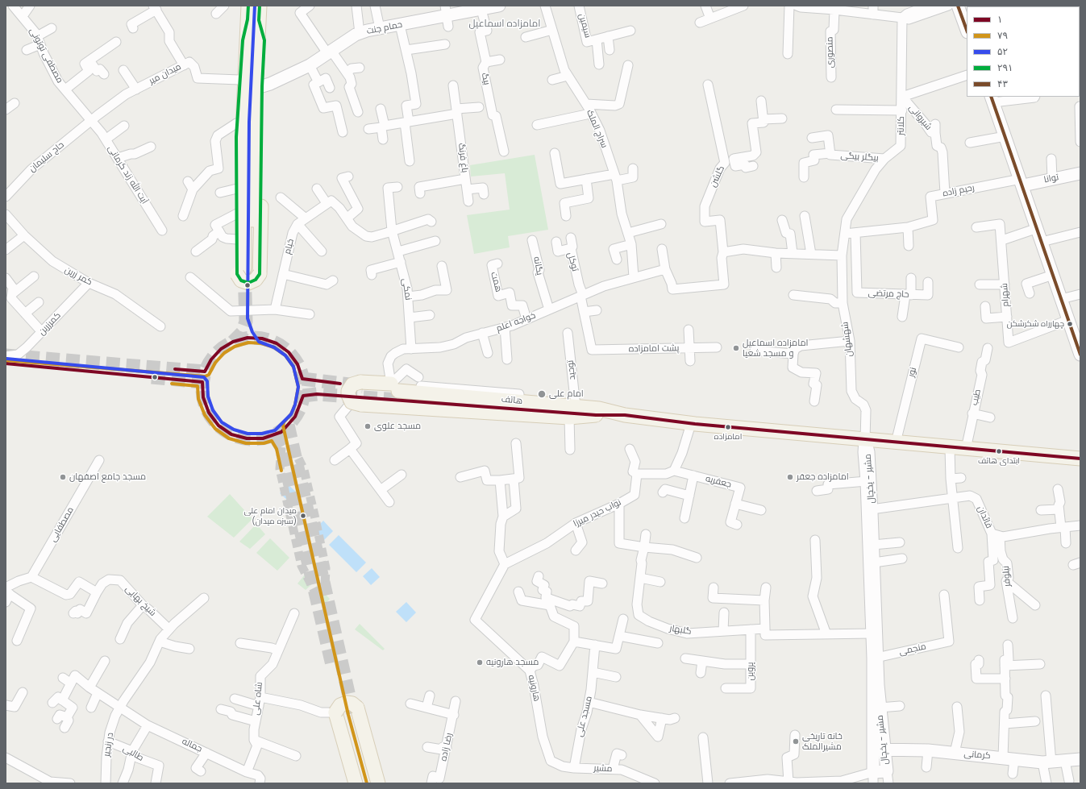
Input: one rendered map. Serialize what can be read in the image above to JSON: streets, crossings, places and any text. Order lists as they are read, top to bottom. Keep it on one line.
{"streets":{"main road":["هاتف"],"street":["سیمین","حمام جنت","منصوری","مصطفی توتونی","میدان میر","بیگ","شیروانی","کلانتر","سراج الملک","حاج سلیمان","بیگلر بیگی","باغ فرنگ","آیت الله زند کرمانی","گلشن","توانا","رحیم زاده","خیام","توکل","یگانه","کمر زرین","همت","نمکی","حاج مرتضی","شهرام","خواجه اعلم","کمرزرین","شهشهان","پشت امامزاده","توحید","نور","طیب","مشیر - یخچال","جعفریه","نواب حیدر میرزا","قائدان","مصطفایی","نیلوفر","شیخ بهایی","گلبهار","منجمی","پروین","هارونیه","شاه علی","مسجد علی","در زنجیر","جماله","رضا زاده","طالبی","کرمانی","مشیر"]},"crossings":[["حمام جنت","بیگ"],["مصطفی توتونی","میدان میر"],["مصطفی توتونی","حاج سلیمان"],["مصطفی توتونی","آیت الله زند کرمانی"],["میدان میر","حاج سلیمان"],["میدان میر","آیت الله زند کرمانی"],["شیروانی","کلانتر"],["شیروانی","رحیم زاده"],["کلانتر","بیگلر بیگی"],["کلانتر","رحیم زاده"],["کلانتر","شهشهان"],["سراج الملک","خواجه اعلم"],["حاج سلیمان","آیت الله زند کرمانی"],["گلشن","خواجه اعلم"],["توانا","رحیم زاده"],["رحیم زاده","حاج مرتضی"],["رحیم زاده","شهشهان"],["توکل","خواجه اعلم"],["توکل","پشت امامزاده"],["یگانه","خواجه اعلم"],["کمر زرین","کمرزرین"],["همت","خواجه اعلم"],["نمکی","خواجه اعلم"],["خواجه اعلم","هاتف"],["شهشهان","هاتف"],["شهشهان","مشیر - یخچال"],["توحید","هاتف"],["نور","هاتف"],["طیب","هاتف"],["هاتف","مشیر - یخچال"],["مشیر - یخچال","قائدان"],["مشیر - یخچال","منجمی"],["مشیر - یخچال","کرمانی"],["نواب حیدر میرزا","هارونیه"],["قائدان","نیلوفر"],["گلبهار","پروین"],["هارونیه","مشیر"],["شاه علی","جماله"],["مسجد علی","مشیر"],["در زنجیر","جماله"],["در زنجیر","طالبی"]],"districts":["امامزاده اسماعیل"],"places":["چهارراه شکرشکن","امامزاده اسماعیل و مسجد شعیا","امام علی","مسجد علوی","امامزاده","ابتدای هاتف","مسجد جامع اصفهان","امامزاده جعفر","میدان امام علی (سبزه میدان)","مسجد هارونیه","خانه تاریخی مشیرالملک"],"lines":["transit line ۵۲","transit line ۲۹۱","transit line ۴۳","transit line ۱","transit line ۷۹"],"legend":["۱","۷۹","۵۲","۲۹۱","۴۳"]}
